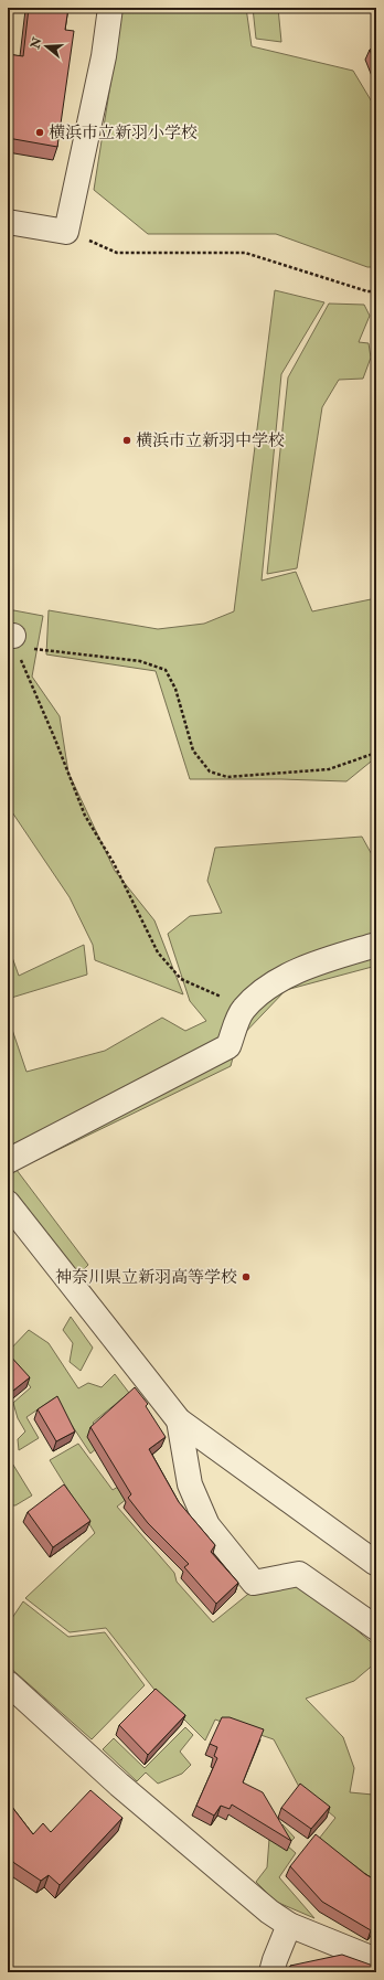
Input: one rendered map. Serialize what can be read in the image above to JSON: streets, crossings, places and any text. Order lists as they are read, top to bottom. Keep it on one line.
{"places":["横浜市立新羽小学校","横浜市立新羽中学校","神奈川県立新羽高等学校"],"north":"left"}
